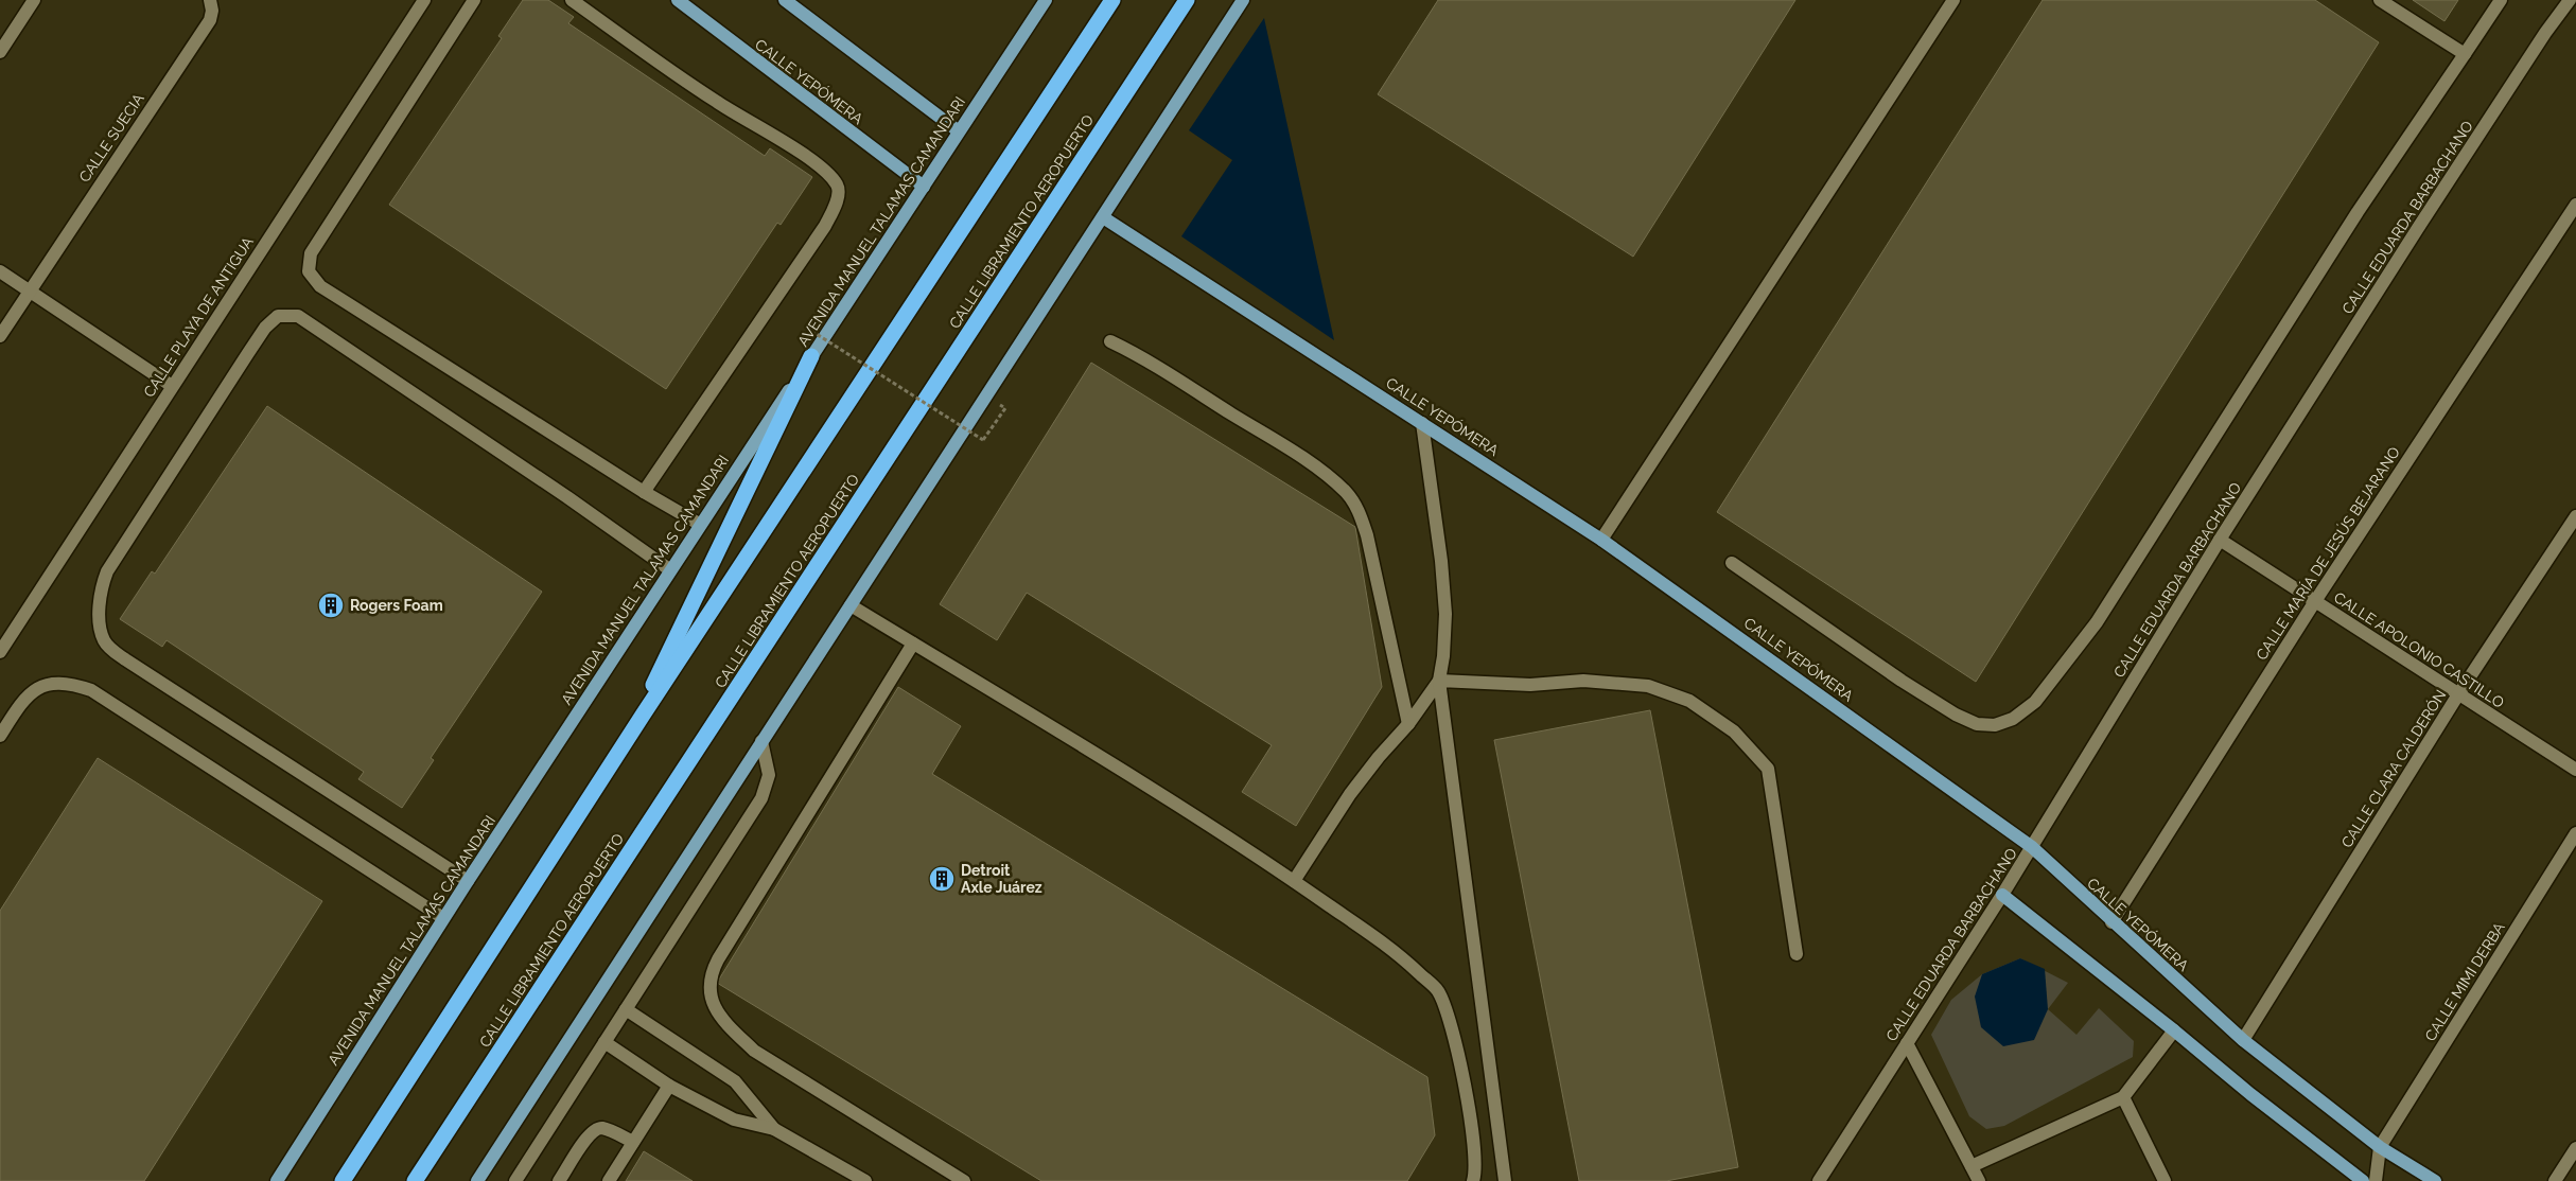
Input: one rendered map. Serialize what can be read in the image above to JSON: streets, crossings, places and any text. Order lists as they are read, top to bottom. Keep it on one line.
{"streets":{"highway":["CALLE LIBRAMIENTO AEROPUERTO"],"main road":["CALLE YEPÓMERA","AVENIDA MANUEL TALAMAS CAMANDARI"],"street":["CALLE SUECIA","CALLE EDUARDA BARBACHANO","CALLE PLAYA DE ANTIGUA","CALLE MARÍA DE JESÚS BEJARANO","CALLE APOLONIO CASTILLO","CALLE CLARA CALDERÓN","CALLE MIMI DERBA"]},"crossings":[["CALLE YEPÓMERA","CALLE EDUARDA BARBACHANO"],["CALLE YEPÓMERA","AVENIDA MANUEL TALAMAS CAMANDARI"],["CALLE YEPÓMERA","CALLE MARÍA DE JESÚS BEJARANO"],["CALLE YEPÓMERA","CALLE CLARA CALDERÓN"],["CALLE YEPÓMERA","CALLE MIMI DERBA"],["CALLE EDUARDA BARBACHANO","CALLE APOLONIO CASTILLO"],["CALLE MARÍA DE JESÚS BEJARANO","CALLE APOLONIO CASTILLO"],["CALLE APOLONIO CASTILLO","CALLE CLARA CALDERÓN"]],"places":{"building":["Rogers Foam","Detroit Axle Juárez"]}}
